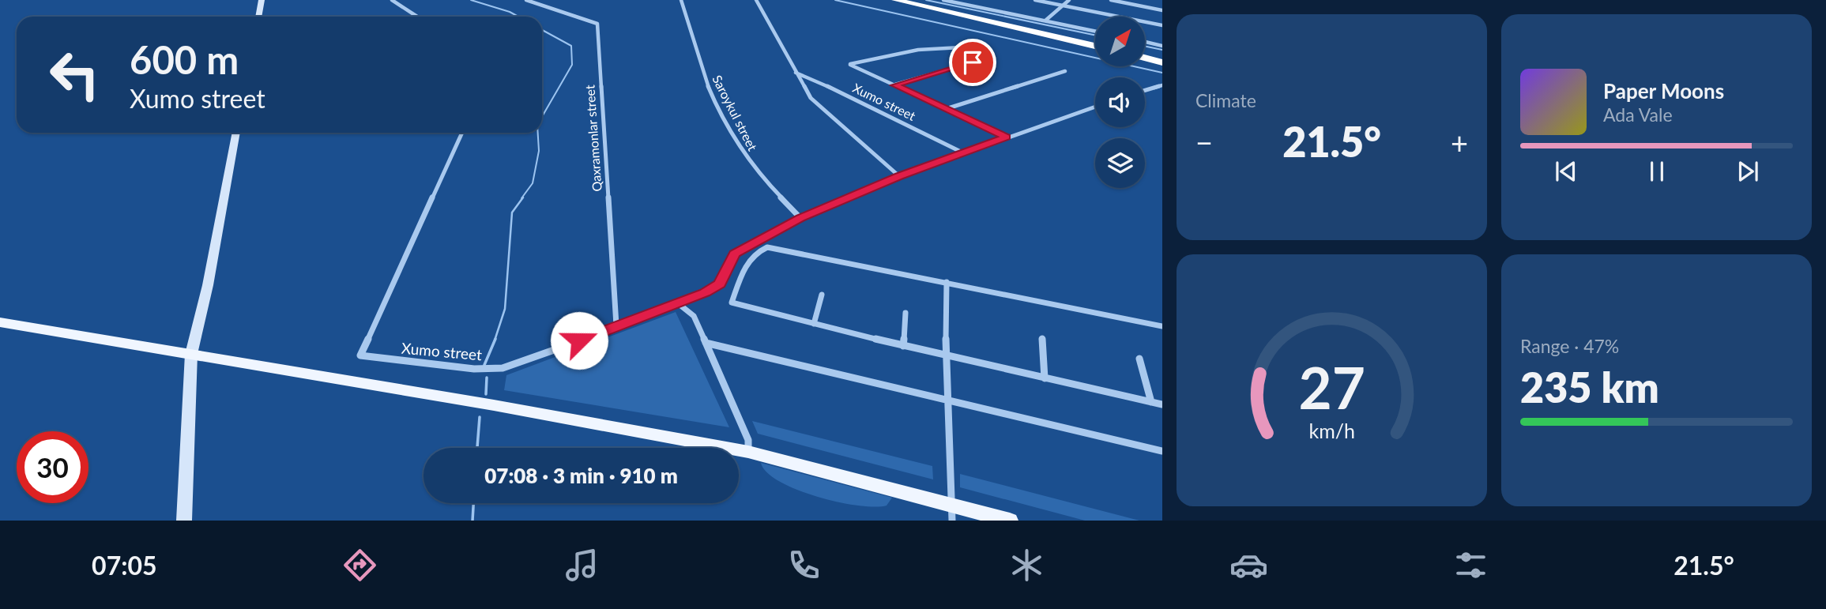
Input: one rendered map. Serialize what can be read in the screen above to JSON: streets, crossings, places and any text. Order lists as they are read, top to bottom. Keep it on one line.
{"streets":{"street":["Xumo street","Saroykul street","Qaxramonlar street"]},"crossings":[["Xumo street","Saroykul street"],["Xumo street","Qaxramonlar street"]],"north":"top right","page":{"tile":["Climate",["Range · 47%","235 km"]],"turn":["600 m","Xumo street"],"song":["Paper Moons","Ada Vale"],"heat":["−","21.5°","+"],"limit":"30","trip":"07:08 · 3 min · 910 m","tabs":["07:05","21.5°"],"gauge":["27","km/h"]}}
